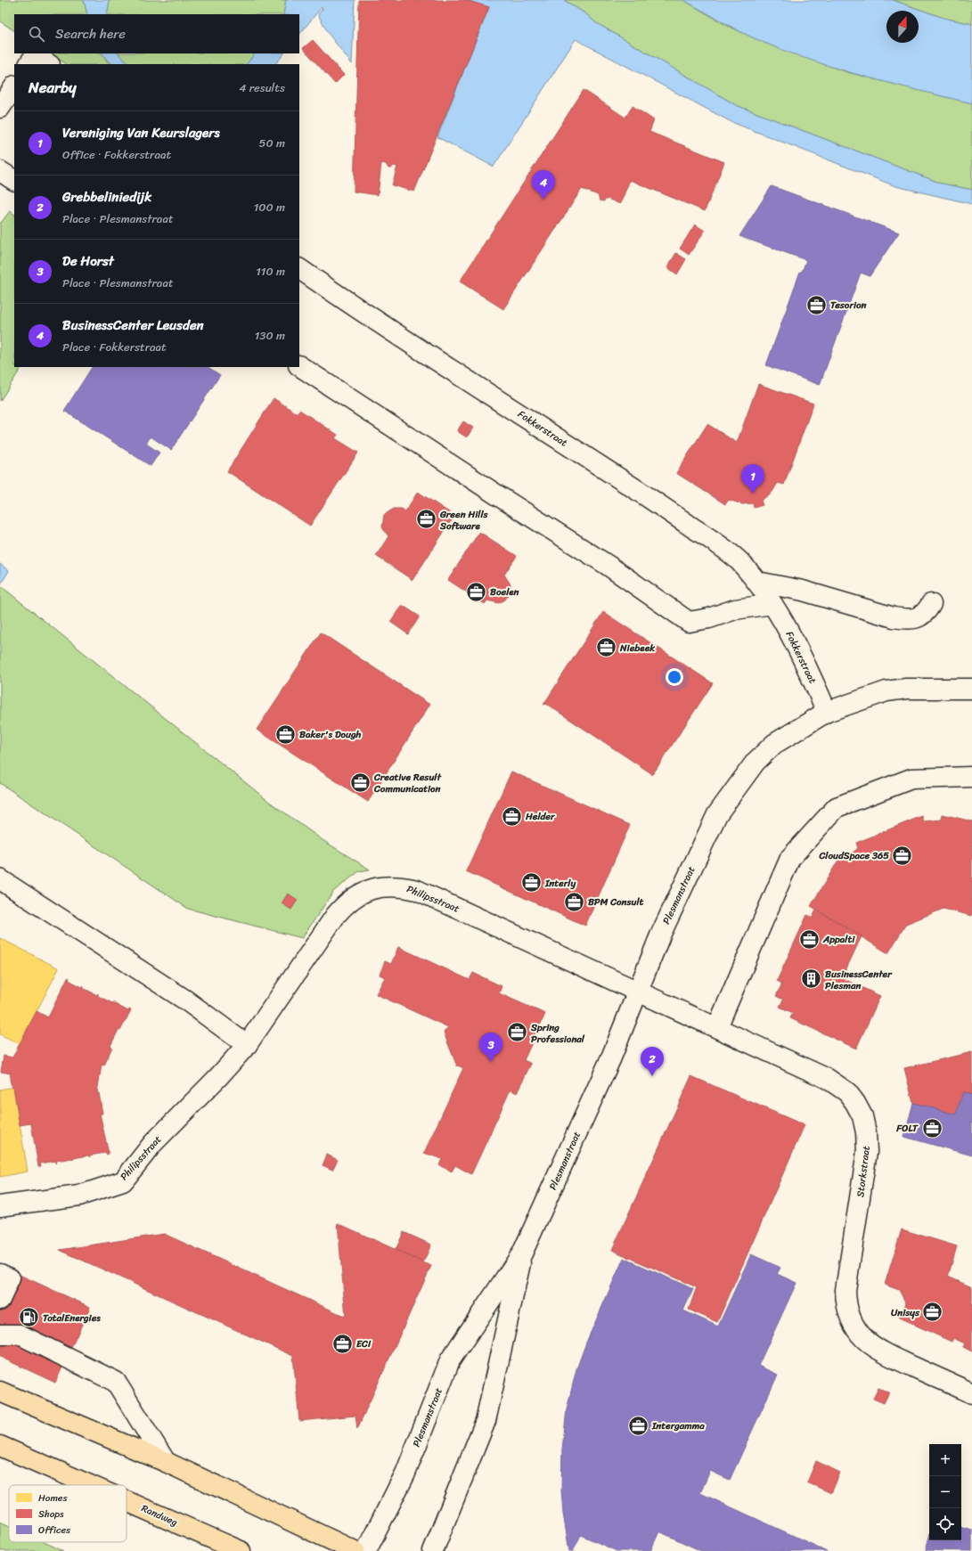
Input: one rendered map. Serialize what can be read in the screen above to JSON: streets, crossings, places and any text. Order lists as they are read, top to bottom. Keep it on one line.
{"streets":{"main road":["Randweg"],"street":["Fokkerstraat","Plesmanstraat","Philipsstraat","Storkstraat"]},"crossings":[["Fokkerstraat","Plesmanstraat"],["Plesmanstraat","Philipsstraat"],["Plesmanstraat","Storkstraat"],["Philipsstraat","Storkstraat"]],"places":{"office":["Tesorion","Green Hills Software","Boelen","Niebeek","Baker's Dough","Creative Result Communication","Helder","CloudSpace 365","Interly","BPM Consult","Appalti","Spring Professional","FOLT","Unisys","ECI","Intergamma"],"building":["BusinessCenter Plesman"],"fuel station":["TotalEnergies"]},"legend":["Homes","Shops","Offices"],"north":"top","page":{"search":"Search here","heading":["Nearby","4 results"],"list":[{"mark":"1","name":"Vereniging Van Keurslagers","note":"Office · Fokkerstraat","value":"50 m"},{"mark":"2","name":"Grebbeliniedijk","note":"Place · Plesmanstraat","value":"100 m"},{"mark":"3","name":"De Horst","note":"Place · Plesmanstraat","value":"110 m"},{"mark":"4","name":"BusinessCenter Leusden","note":"Place · Fokkerstraat","value":"130 m"}],"pins":["4","1","3","2"],"map_buttons":["+","−"]}}
